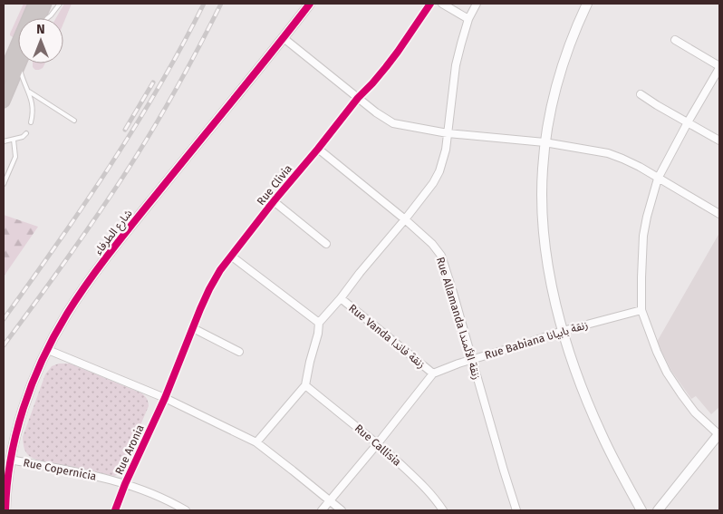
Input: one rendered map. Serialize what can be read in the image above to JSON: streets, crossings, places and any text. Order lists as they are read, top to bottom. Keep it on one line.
{"streets":{"street":["Rue Clivia","شارع الطرفاء","Rue Allamanda زنقة الألمندا","Rue Vanda زنقة فاندا","Rue Babiana زنقة بابيانا","Rue Callisia","Rue Aronia","Rue Copernicia"]},"crossings":[["Rue Clivia","Rue Allamanda زنقة الألمندا"],["Rue Clivia","Rue Aronia"],["شارع الطرفاء","Rue Copernicia"],["Rue Allamanda زنقة الألمندا","Rue Babiana زنقة بابيانا"],["Rue Vanda زنقة فاندا","Rue Babiana زنقة بابيانا"],["Rue Aronia","Rue Copernicia"]],"north":"top"}
